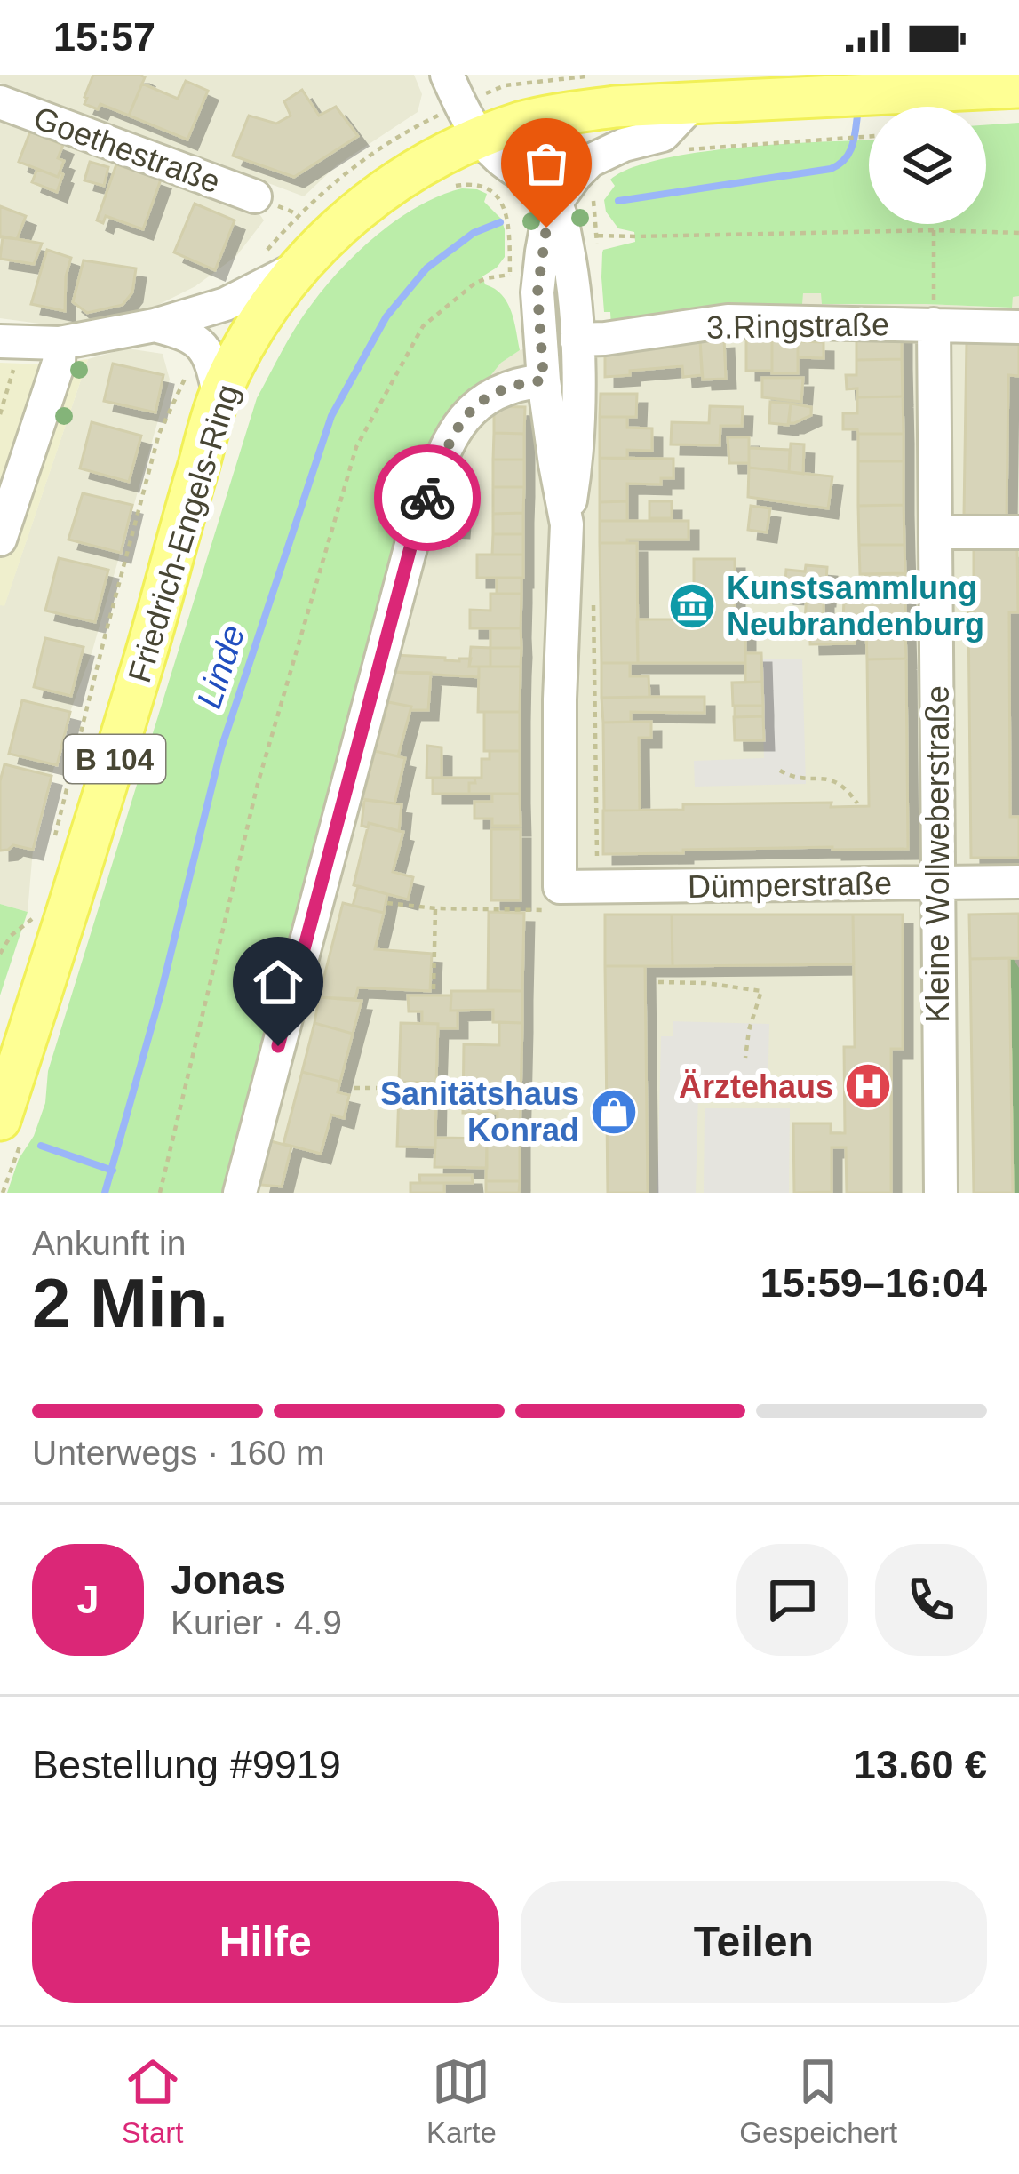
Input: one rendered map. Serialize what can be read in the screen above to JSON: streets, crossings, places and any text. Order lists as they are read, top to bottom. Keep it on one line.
{"streets":{"main road":["Friedrich-Engels-Ring","B 104"],"street":["Goethestraße","3.Ringstraße","Kleine Wollweberstraße","Dümperstraße"]},"crossings":[["3.Ringstraße","Kleine Wollweberstraße"],["Kleine Wollweberstraße","Dümperstraße"]],"water":["Linde"],"places":{"museum":["Kunstsammlung Neubrandenburg"],"hospital":["Ärztehaus"],"shop":["Sanitätshaus Konrad"]},"page":{"status":"15:57","heading":["2 Min.","Ankunft in","15:59–16:04"],"panel":["Jonas","Kurier · 4.9","Bestellung #9919","13.60 €"],"bar":"Unterwegs · 160 m","round":"J","buttons":["Hilfe","Teilen"],"tabs":["Start","Karte","Gespeichert"]}}
